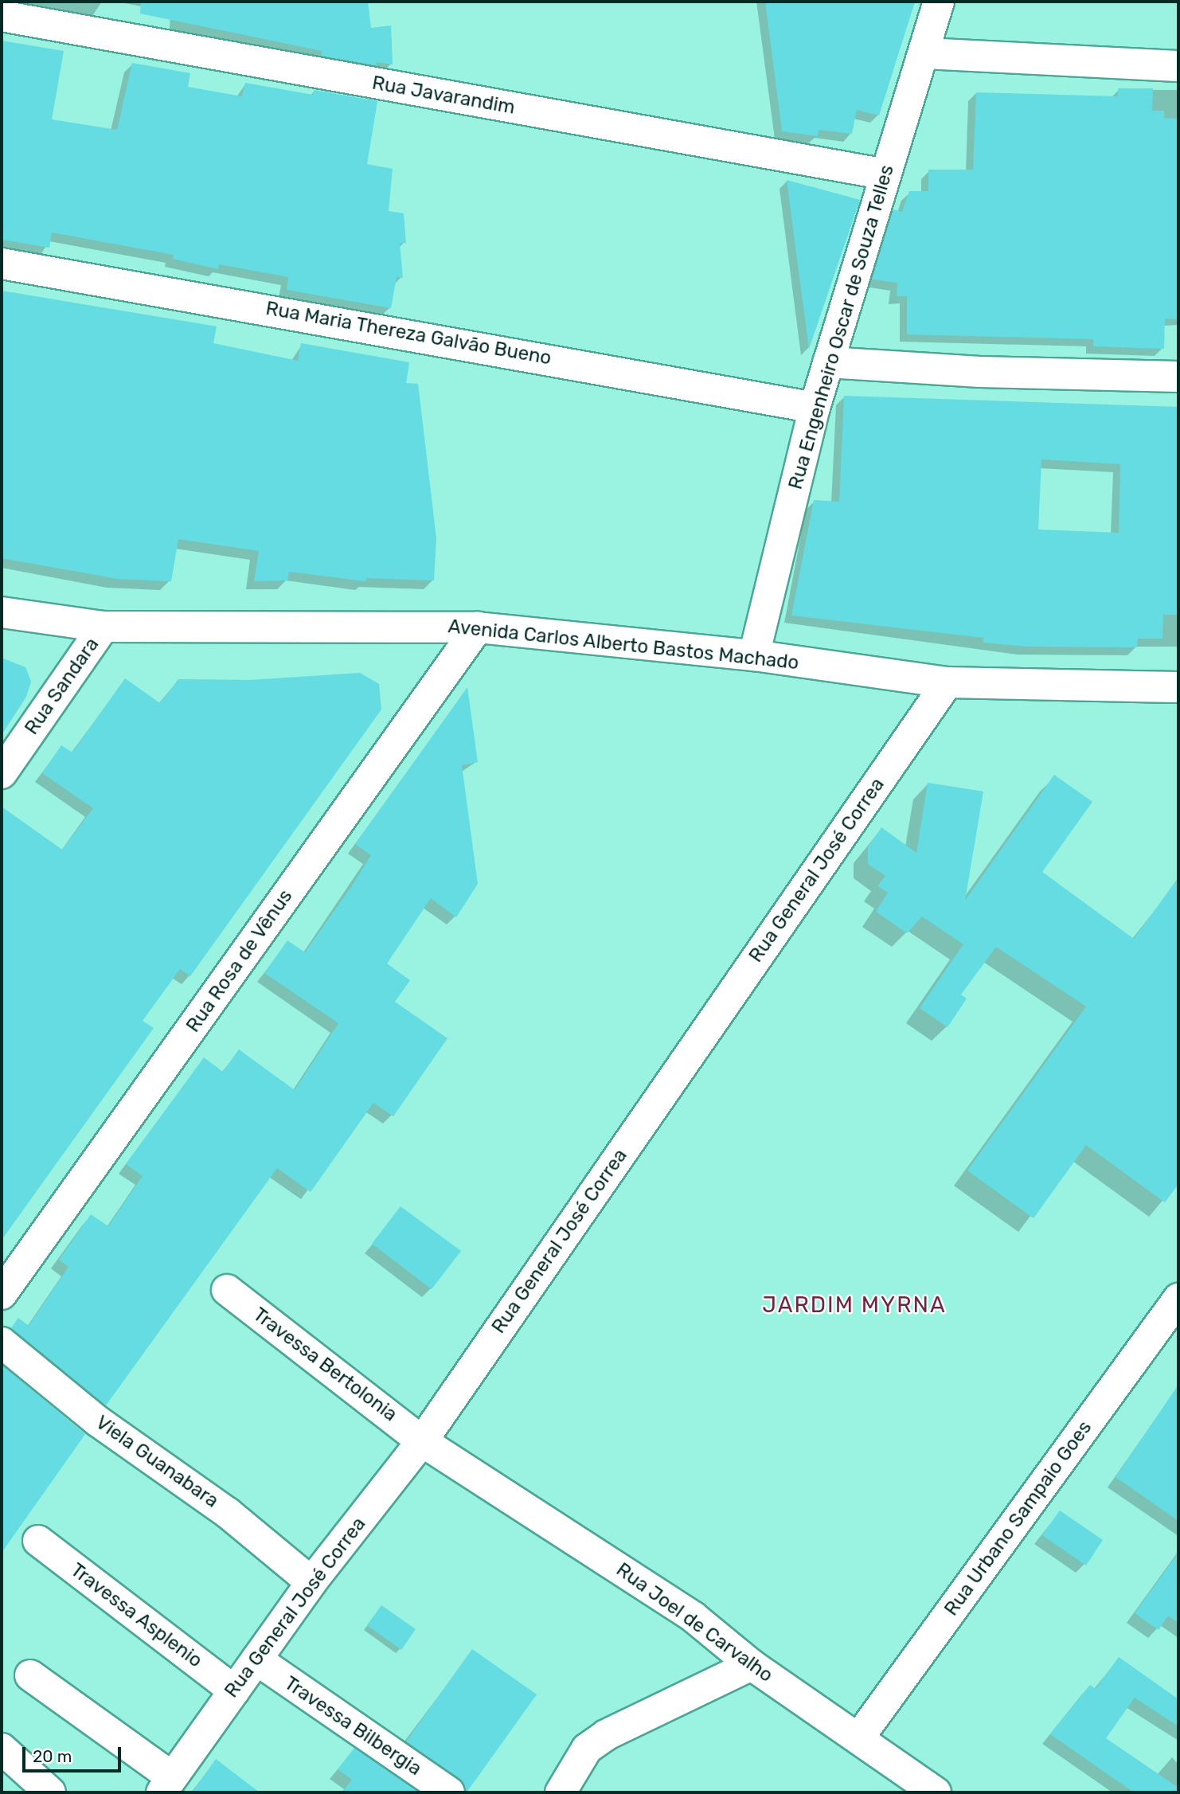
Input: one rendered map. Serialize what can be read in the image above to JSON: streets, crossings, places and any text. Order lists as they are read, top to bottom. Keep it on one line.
{"streets":{"street":["Rua Javarandim","Rua Engenheiro Oscar de Souza Telles","Rua Maria Thereza Galvão Bueno","Avenida Carlos Alberto Bastos Machado","Rua Sandara","Rua General José Correa","Rua Rosa de Vênus","Travessa Bertolonia","Viela Guanabara","Rua Urbano Sampaio Goes","Travessa Asplenio","Rua Joel de Carvalho","Travessa Bilbergia"]},"crossings":[["Rua Javarandim","Rua Engenheiro Oscar de Souza Telles"],["Rua Engenheiro Oscar de Souza Telles","Rua Maria Thereza Galvão Bueno"],["Rua Engenheiro Oscar de Souza Telles","Avenida Carlos Alberto Bastos Machado"],["Avenida Carlos Alberto Bastos Machado","Rua Sandara"],["Avenida Carlos Alberto Bastos Machado","Rua General José Correa"],["Avenida Carlos Alberto Bastos Machado","Rua Rosa de Vênus"],["Rua General José Correa","Travessa Bertolonia"],["Rua General José Correa","Viela Guanabara"],["Rua General José Correa","Travessa Asplenio"],["Rua General José Correa","Rua Joel de Carvalho"],["Rua General José Correa","Travessa Bilbergia"],["Travessa Bertolonia","Rua Joel de Carvalho"],["Rua Urbano Sampaio Goes","Rua Joel de Carvalho"]],"districts":["JARDIM MYRNA"],"scale_bar":"20 m"}
